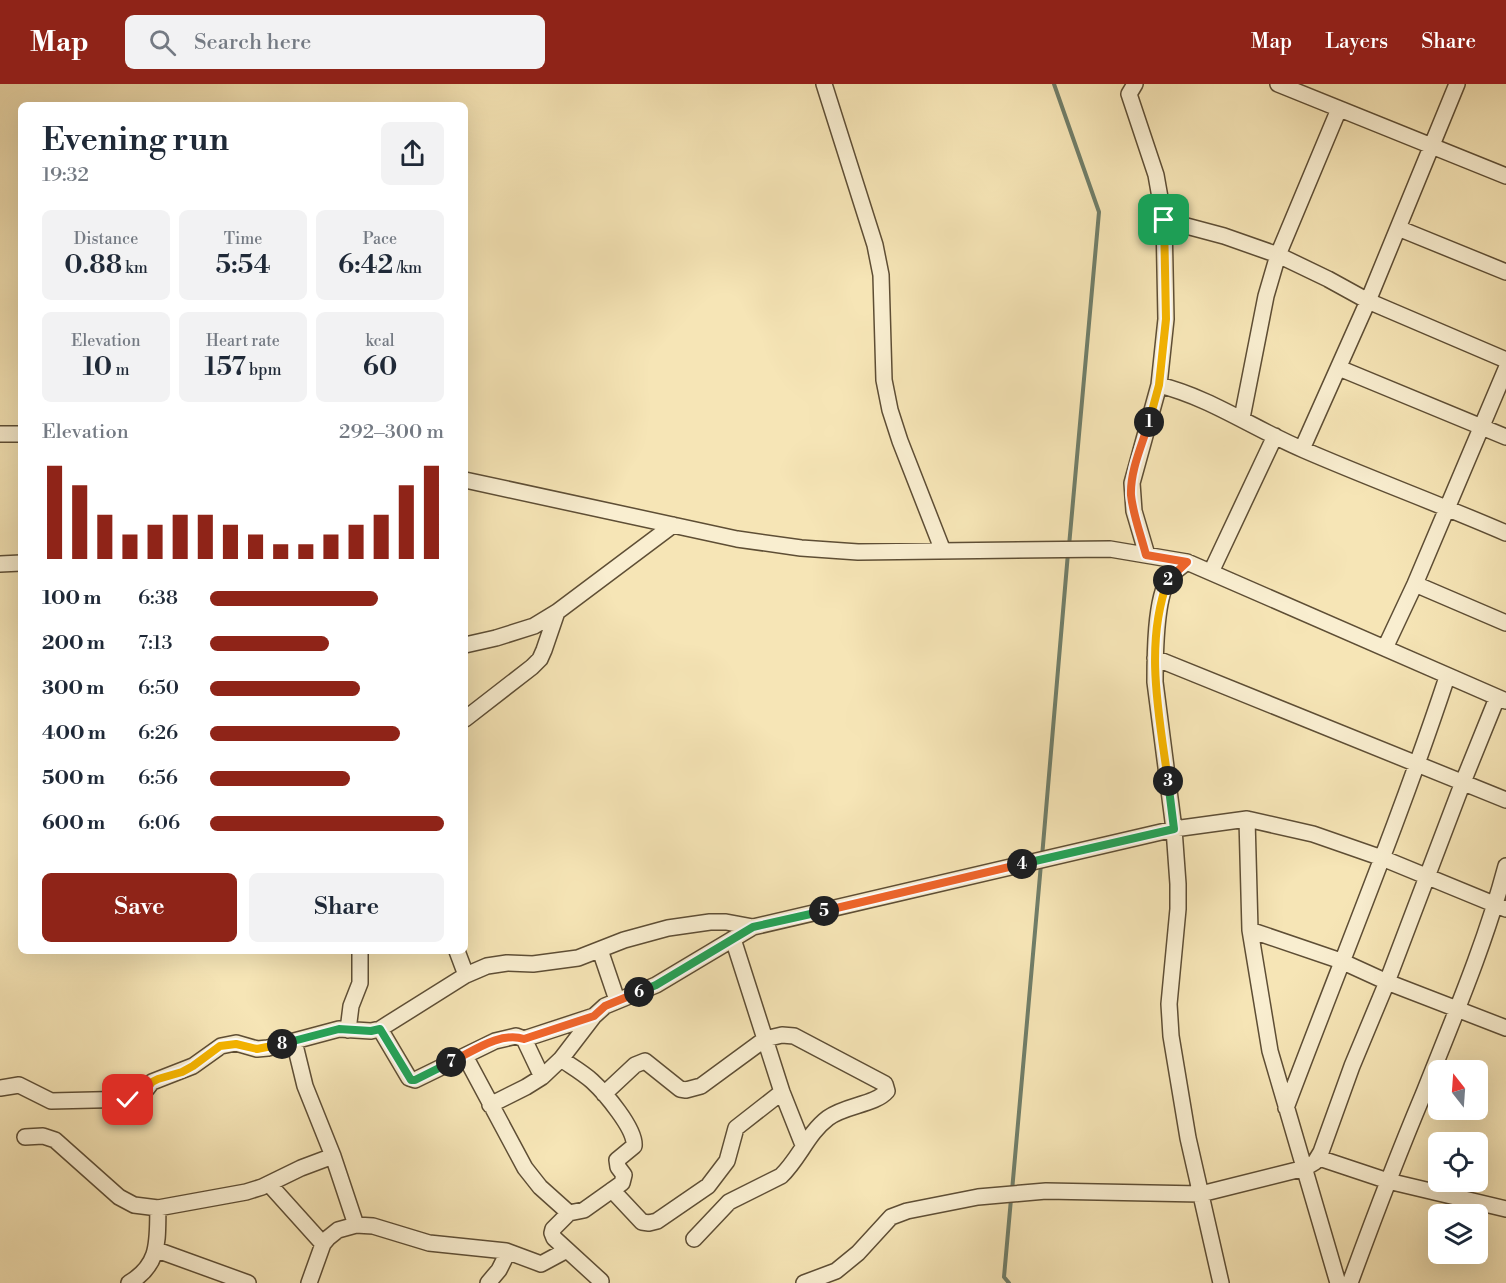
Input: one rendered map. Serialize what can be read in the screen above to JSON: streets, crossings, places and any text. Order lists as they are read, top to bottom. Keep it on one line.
{"north":"top","page":{"header":"Map","search":"Search here","nav":["Map","Layers","Share"],"heading":["Evening run","19:32"],"stats":[["Distance","0.88 km"],["Time","5:54"],["Pace","6:42 /km"],["Elevation","10 m"],["Heart rate","157 bpm"],["kcal","60"]],"pins":["1","2","3","4","5","6","8","7"],"chart":["Elevation","292–300 m"],"list":[{"name":"100 m","note":"6:38"},{"name":"200 m","note":"7:13"},{"name":"300 m","note":"6:50"},{"name":"400 m","note":"6:26"},{"name":"500 m","note":"6:56"},{"name":"600 m","note":"6:06"}],"buttons":["Save","Share"]}}
